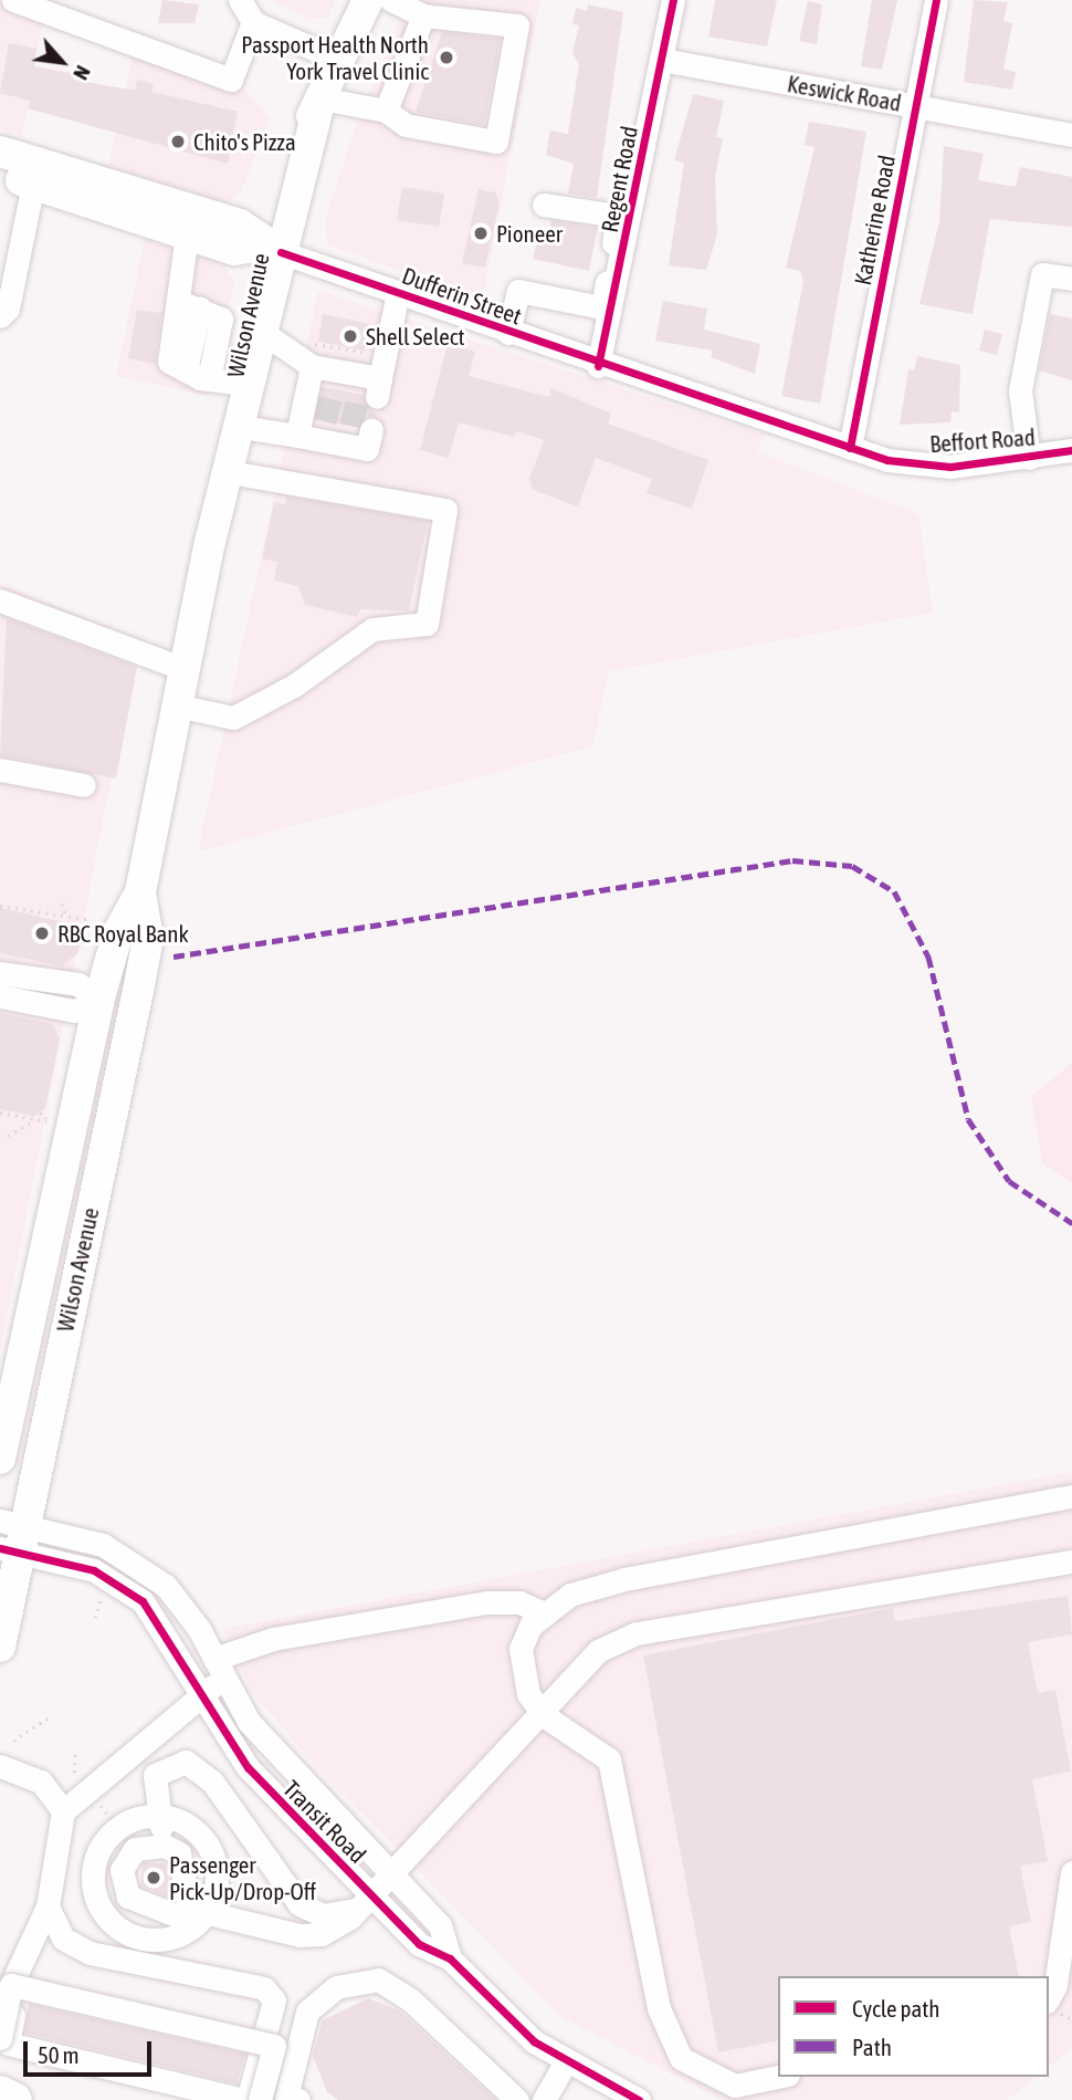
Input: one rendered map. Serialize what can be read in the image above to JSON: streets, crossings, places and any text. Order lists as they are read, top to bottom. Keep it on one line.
{"streets":{"main road":["Dufferin Street","Wilson Avenue"],"street":["Keswick Road","Regent Road","Katherine Road","Beffort Road","Transit Road"]},"crossings":[["Keswick Road","Regent Road"],["Keswick Road","Katherine Road"],["Regent Road","Dufferin Street"],["Katherine Road","Dufferin Street"],["Katherine Road","Beffort Road"],["Dufferin Street","Wilson Avenue"],["Dufferin Street","Beffort Road"],["Wilson Avenue","Transit Road"]],"places":["Passport Health North York Travel Clinic","Chito's Pizza","Pioneer","Shell Select","RBC Royal Bank","Passenger Pick-Up/Drop-Off"],"legend":["Cycle path","Path"],"scale_bar":"50 m","north":"bottom right"}
